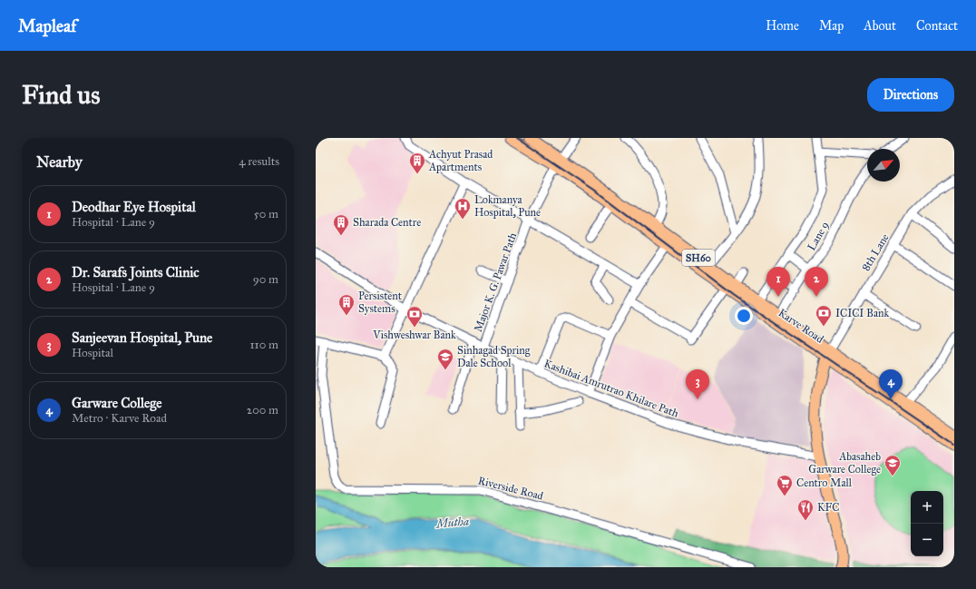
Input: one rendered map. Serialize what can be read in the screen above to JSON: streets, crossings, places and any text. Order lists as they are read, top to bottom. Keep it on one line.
{"streets":{"main road":["SH60","Karve Road"],"street":["Lane 9","8th Lane","Major K. G. Pawar Path","Kashibai Amrutrao Khilare Path","Riverside Road"]},"crossings":[["Lane 9","Karve Road"],["8th Lane","Karve Road"],["Major K. G. Pawar Path","Karve Road"],["Major K. G. Pawar Path","Kashibai Amrutrao Khilare Path"]],"water":["Mutha"],"places":{"building":["Achyut Prasad Apartments","Sharada Centre","Persistent Systems"],"hospital":["Lokmanya Hospital, Pune"],"bank":["ICICI Bank","Vishweshwar Bank"],"school or university":["Sinhagad Spring Dale School","Abasaheb Garware College"],"supermarket":["Centro Mall"],"restaurant":["KFC"]},"north":"top right","page":{"header":"Mapleaf","nav":["Home","Map","About","Contact"],"buttons":"Directions","title":"Find us","heading":["Nearby","4 results"],"list":[{"mark":"1","name":"Deodhar Eye Hospital","note":"Hospital · Lane 9","value":"50 m"},{"mark":"2","name":"Dr. Sarafs Joints Clinic","note":"Hospital · Lane 9","value":"90 m"},{"mark":"3","name":"Sanjeevan Hospital, Pune","note":"Hospital","value":"110 m"},{"mark":"4","name":"Garware College","note":"Metro · Karve Road","value":"200 m"}],"pins":["1","2","3","4"],"map_buttons":["+","−"]}}
